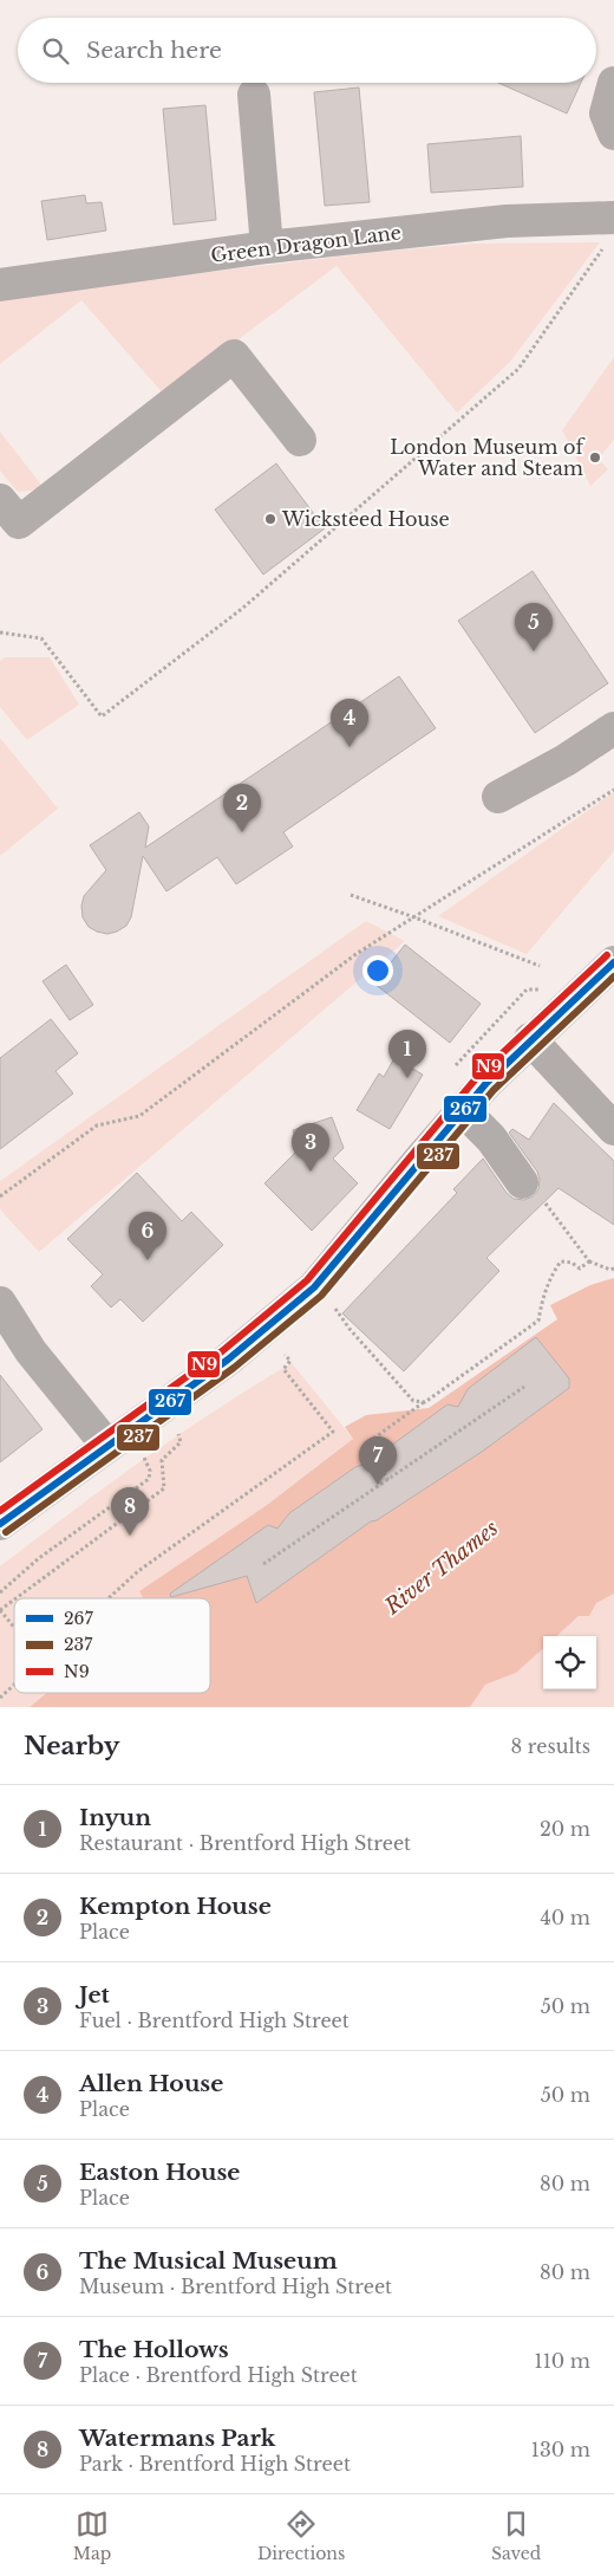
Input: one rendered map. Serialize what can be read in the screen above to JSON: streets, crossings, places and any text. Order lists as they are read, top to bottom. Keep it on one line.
{"streets":{"street":["Green Dragon Lane"]},"water":["River Thames"],"places":["London Museum of Water and Steam","Wicksteed House"],"lines":["transit line N9","transit line 267","transit line 237"],"legend":["267","237","N9"],"page":{"search":"Search here","pins":["5","4","2","1","3","6","7","8"],"heading":["Nearby","8 results"],"list":[{"mark":"1","name":"Inyun","note":"Restaurant · Brentford High Street","value":"20 m"},{"mark":"2","name":"Kempton House","note":"Place","value":"40 m"},{"mark":"3","name":"Jet","note":"Fuel · Brentford High Street","value":"50 m"},{"mark":"4","name":"Allen House","note":"Place","value":"50 m"},{"mark":"5","name":"Easton House","note":"Place","value":"80 m"},{"mark":"6","name":"The Musical Museum","note":"Museum · Brentford High Street","value":"80 m"},{"mark":"7","name":"The Hollows","note":"Place · Brentford High Street","value":"110 m"},{"mark":"8","name":"Watermans Park","note":"Park · Brentford High Street","value":"130 m"}],"nav":["Map","Directions","Saved"]}}
